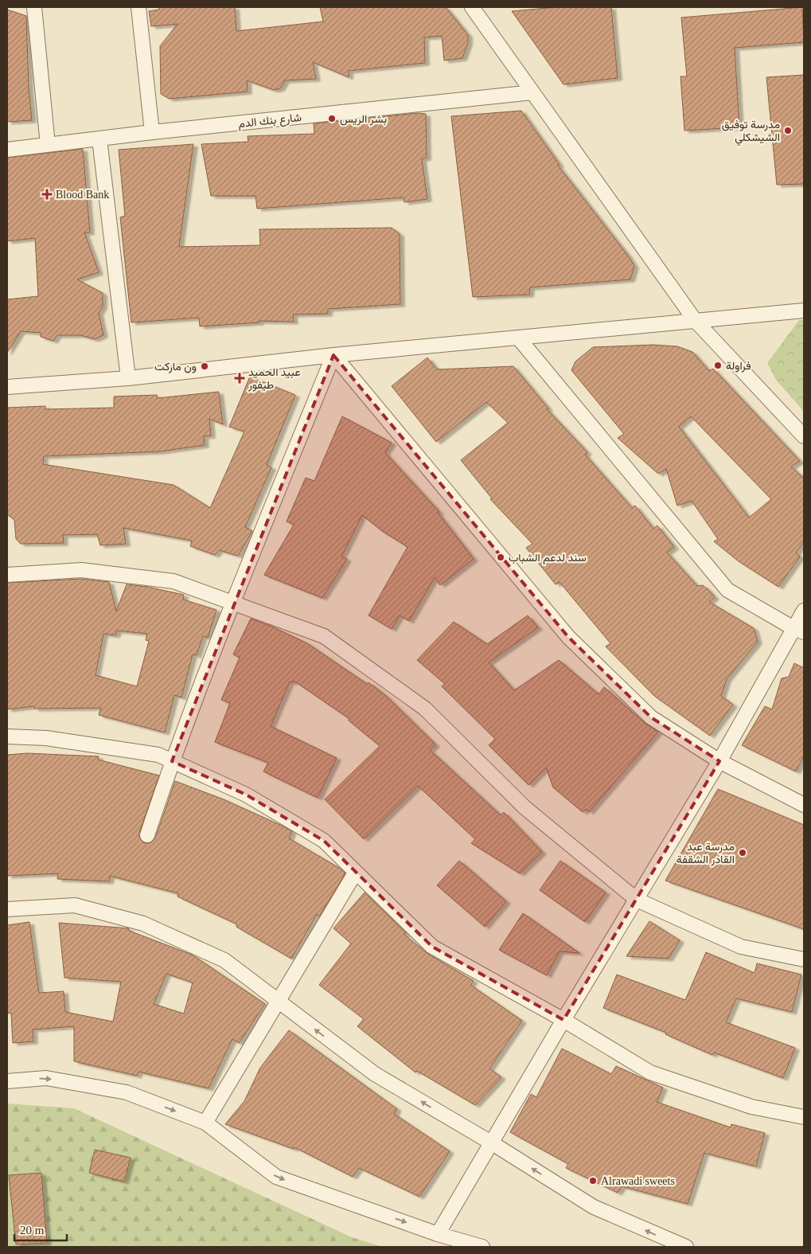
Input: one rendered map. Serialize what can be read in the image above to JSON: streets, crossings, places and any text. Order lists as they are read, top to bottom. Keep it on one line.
{"streets":{"street":["شارع بنك الدم"]},"places":{"other":["بشر الريس","مدرسة توفيق الشيشكلي","فراولة","ون ماركت","سند لدعم الشباب","مدرسة عبد القادر الشقفة","Alrawadi sweets"],"health":["Blood Bank","عبيد الحميد طيفور"]},"scale_bar":"20 m"}
